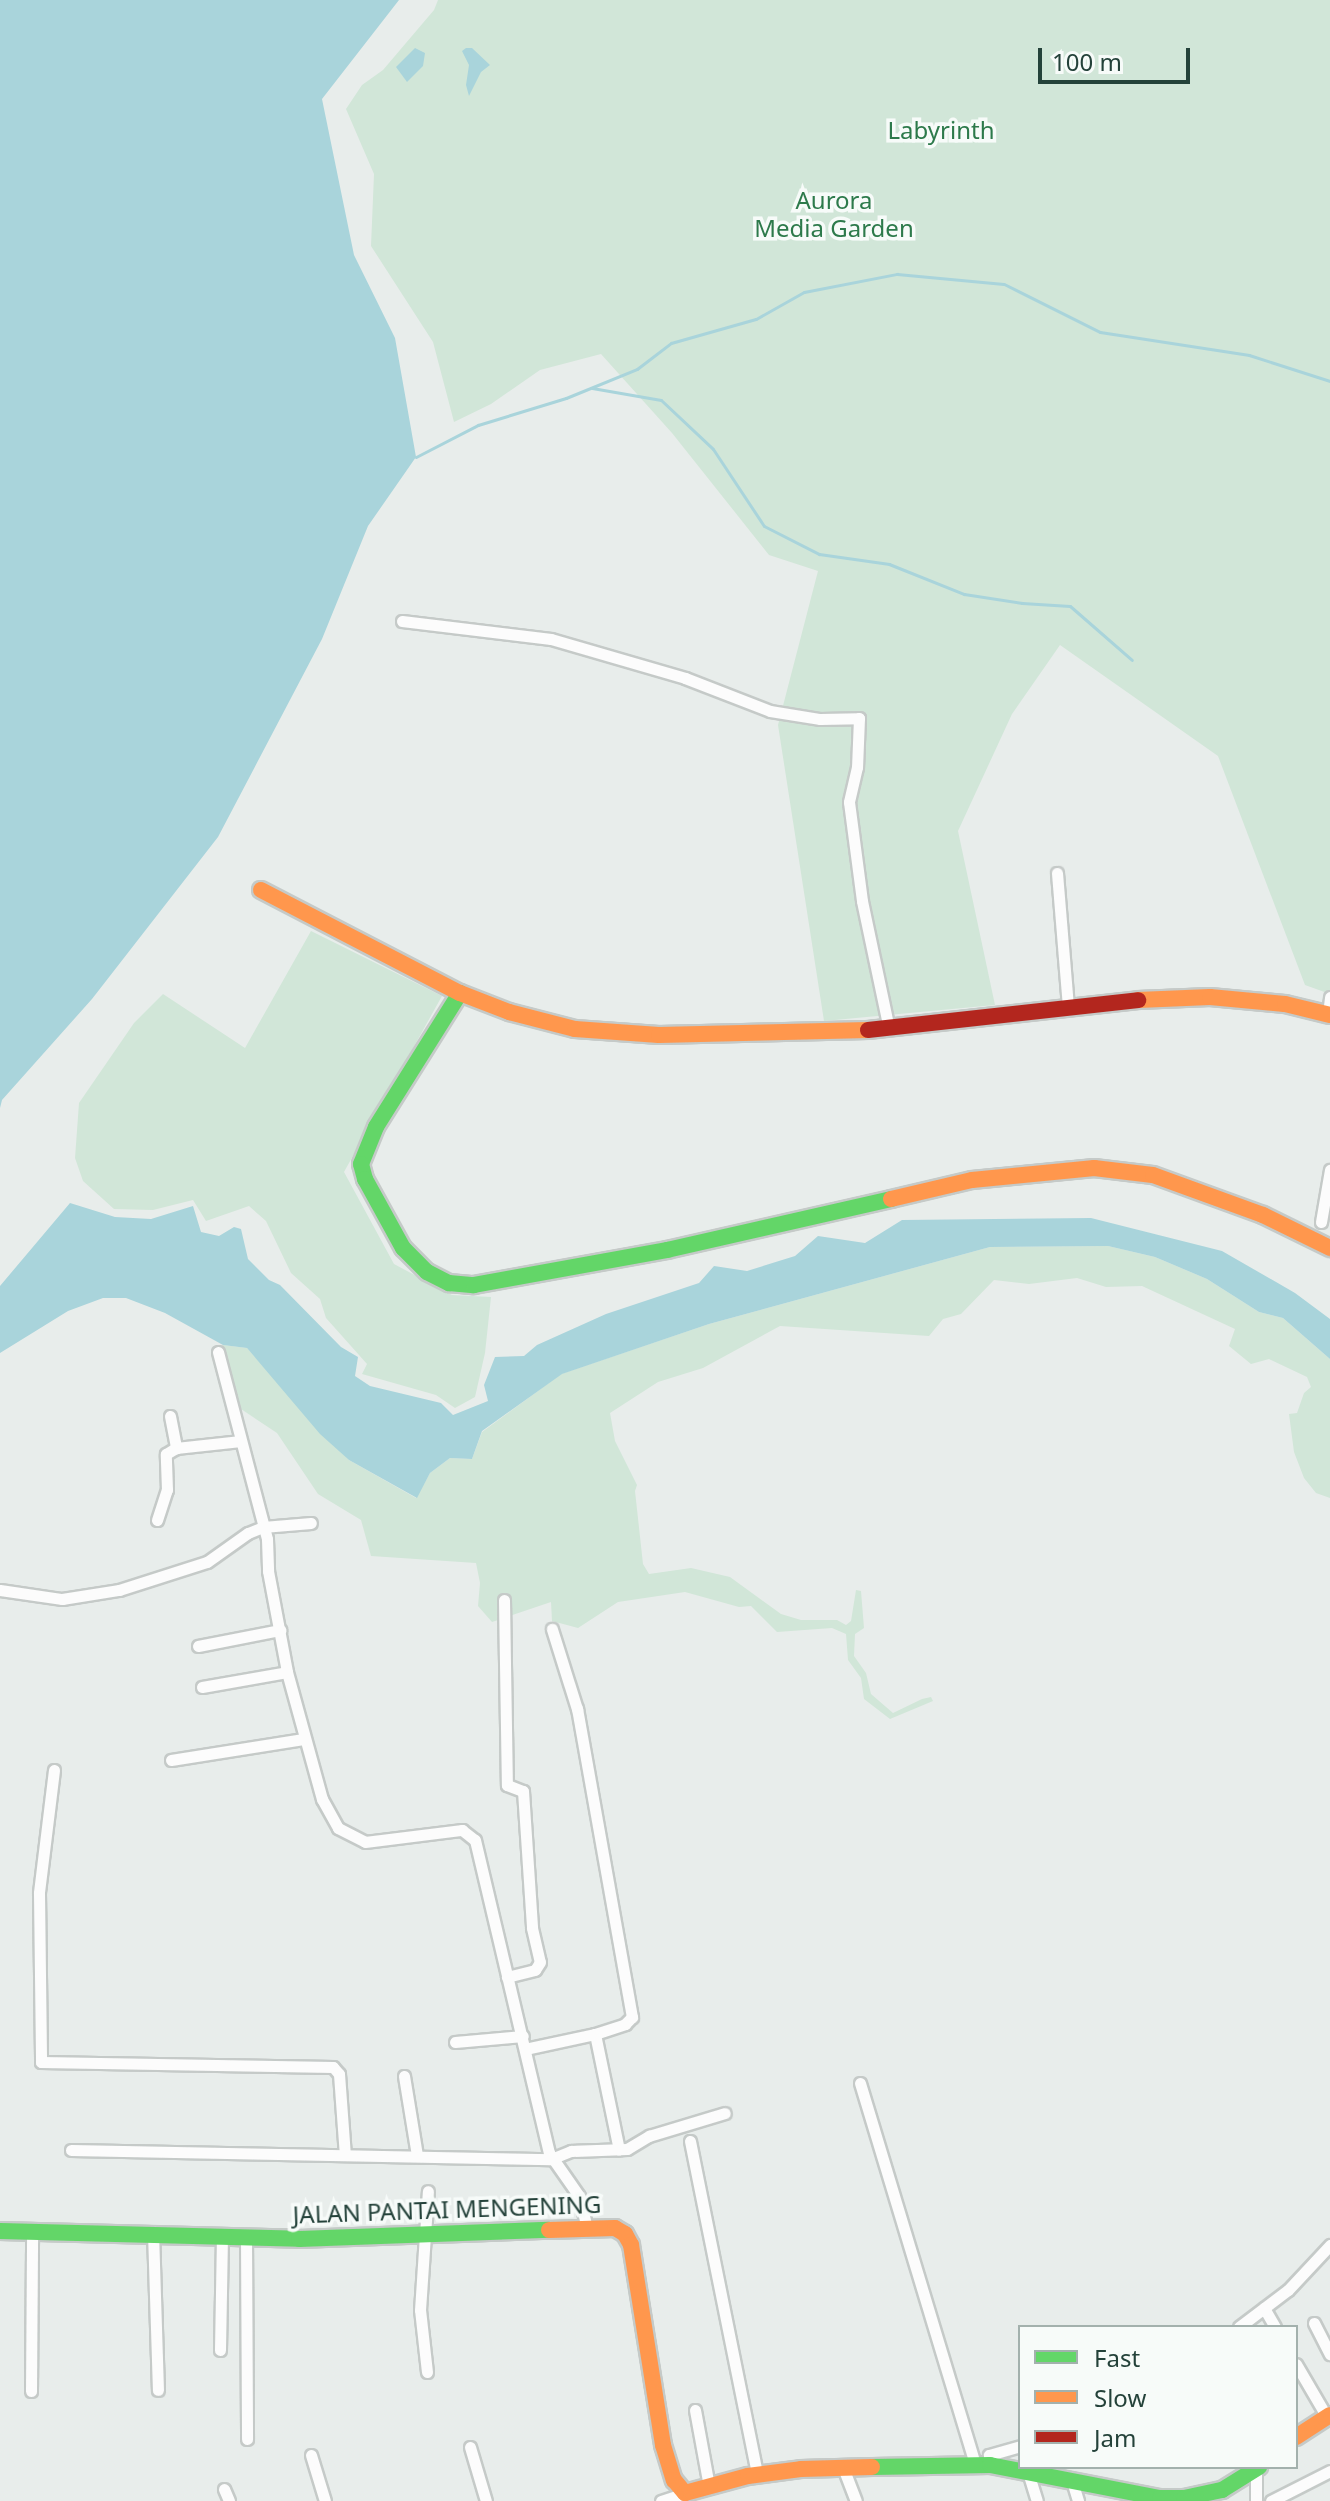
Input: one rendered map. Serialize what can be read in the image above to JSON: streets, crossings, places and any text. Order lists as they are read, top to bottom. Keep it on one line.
{"streets":{"street":["JALAN PANTAI MENGENING"]},"parks":["Labyrinth","Aurora Media Garden"],"legend":["Fast","Slow","Jam"],"scale_bar":"100 m"}
